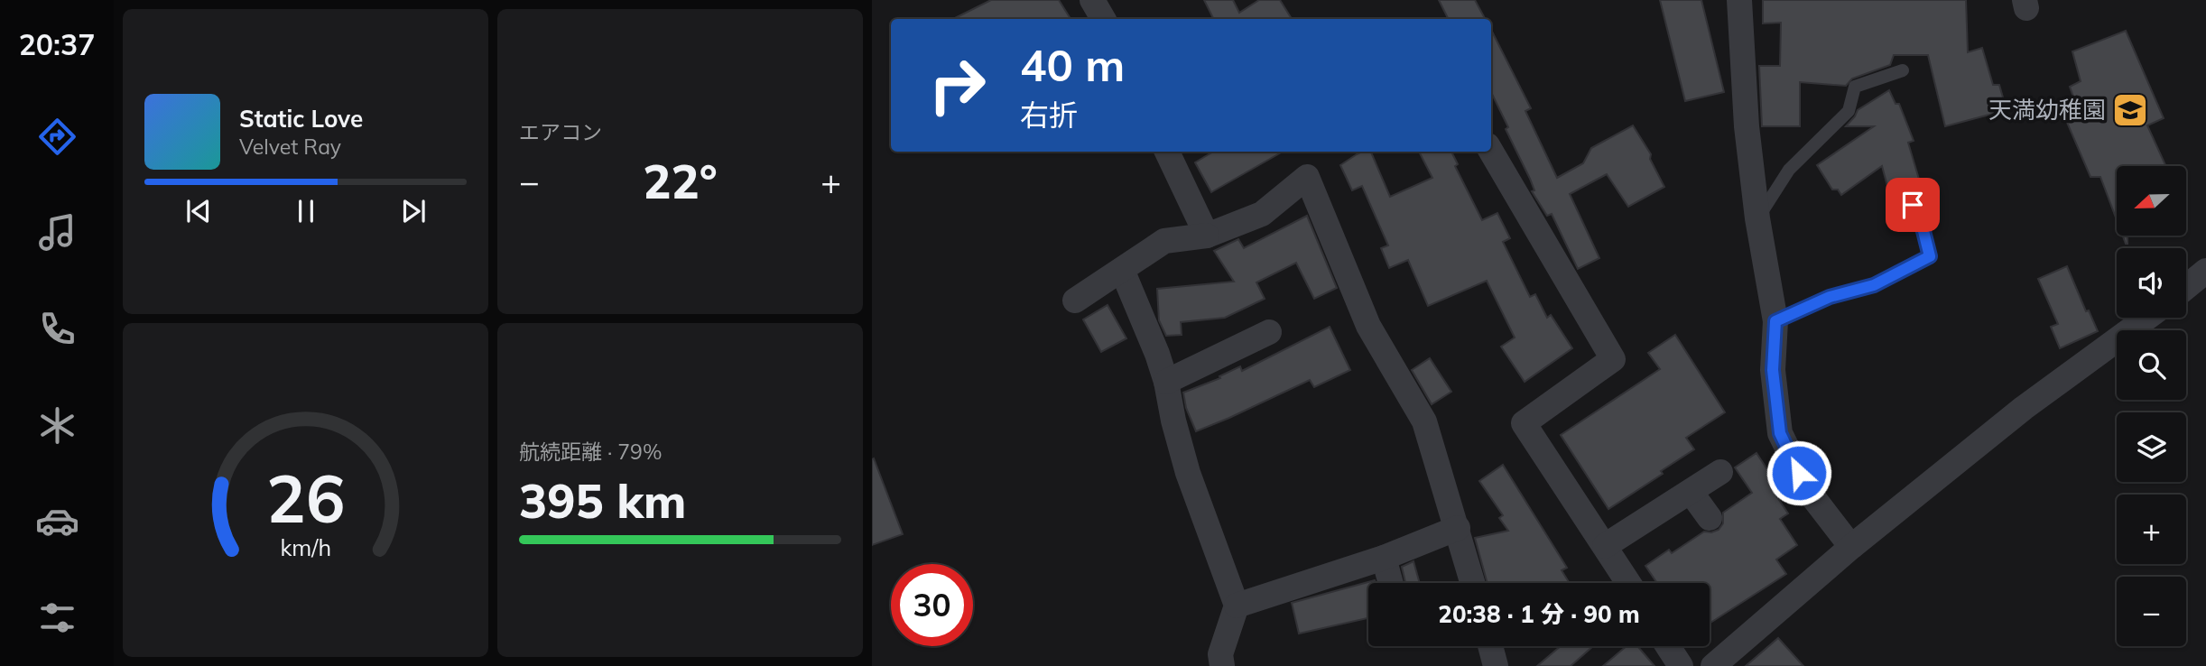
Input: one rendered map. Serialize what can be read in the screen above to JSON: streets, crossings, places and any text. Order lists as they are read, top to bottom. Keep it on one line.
{"places":{"school or university":["天満幼稚園"]},"north":"left","page":{"tabs":"20:37","tile":["エアコン",["航続距離 · 79%","395 km"]],"turn":["40 m","右折"],"song":["Static Love","Velvet Ray"],"heat":["−","22°","+"],"map_buttons":["+","−"],"limit":"30","trip":"20:38 · 1 分 · 90 m","gauge":["26","km/h"]}}
